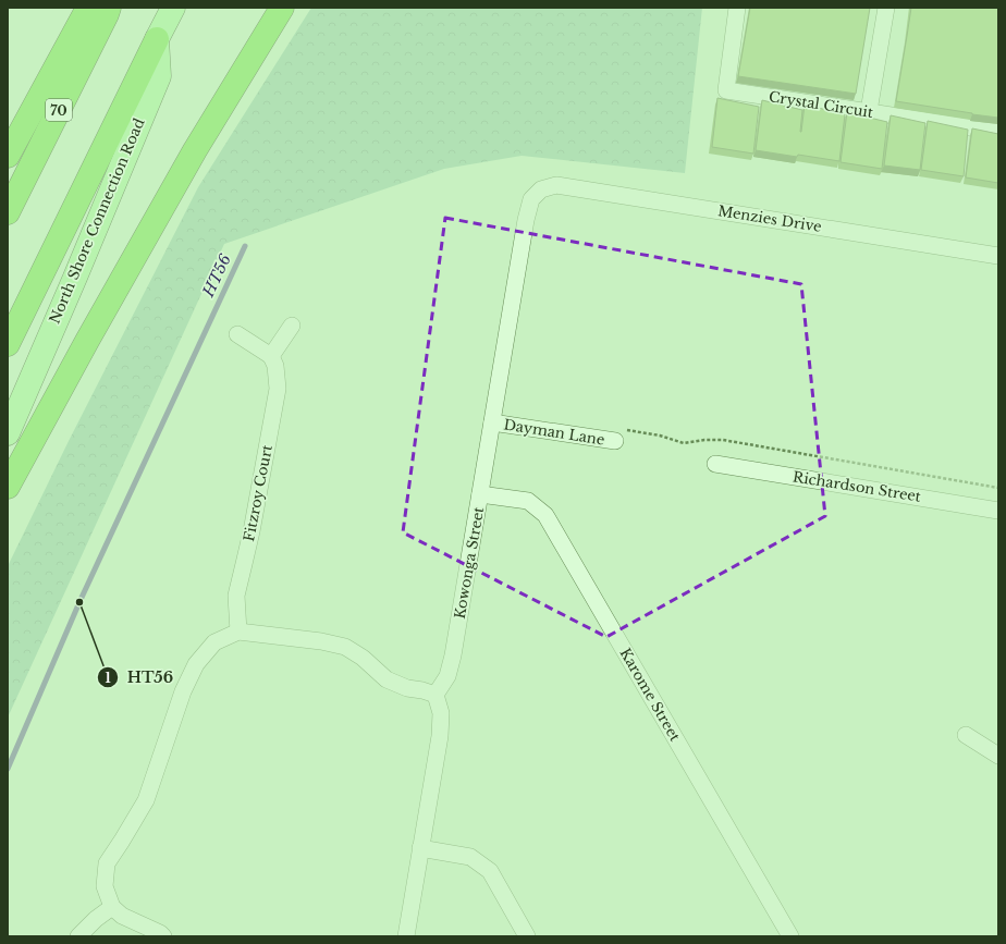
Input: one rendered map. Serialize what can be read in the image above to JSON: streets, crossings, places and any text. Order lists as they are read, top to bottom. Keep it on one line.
{"streets":{"highway":["70"],"main road":["North Shore Connection Road"],"street":["Crystal Circuit","Menzies Drive","Dayman Lane","Richardson Street","Fitzroy Court","Kowonga Street","Karome Street"]},"crossings":[["Menzies Drive","Kowonga Street"],["Dayman Lane","Kowonga Street"],["Kowonga Street","Karome Street"]],"water":["HT56"],"places":["HT56"]}
